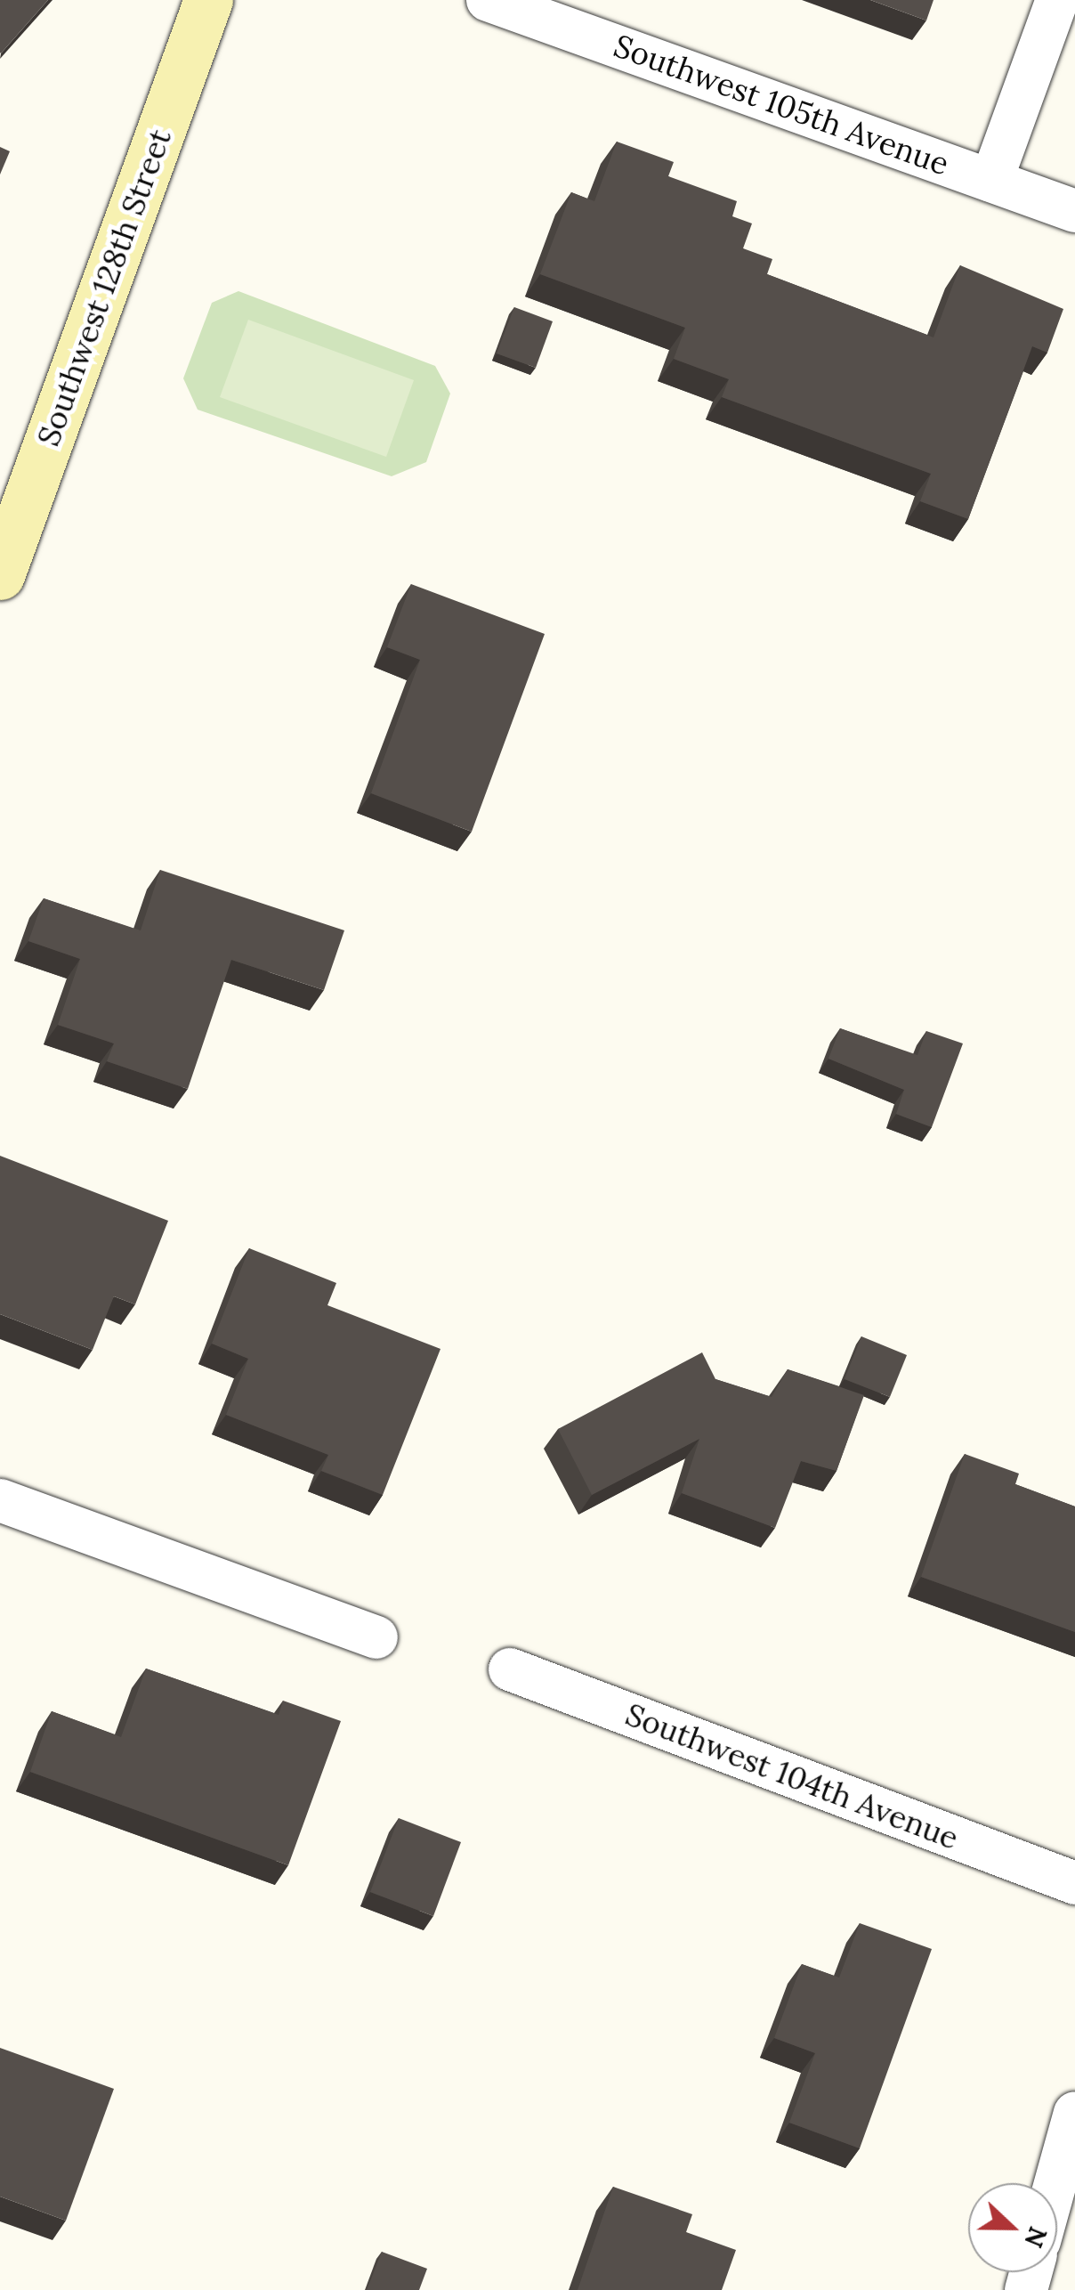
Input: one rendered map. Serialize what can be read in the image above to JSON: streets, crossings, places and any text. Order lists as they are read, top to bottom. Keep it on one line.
{"streets":{"street":["Southwest 105th Avenue","Southwest 128th Street","Southwest 104th Avenue"]},"north":"right"}
